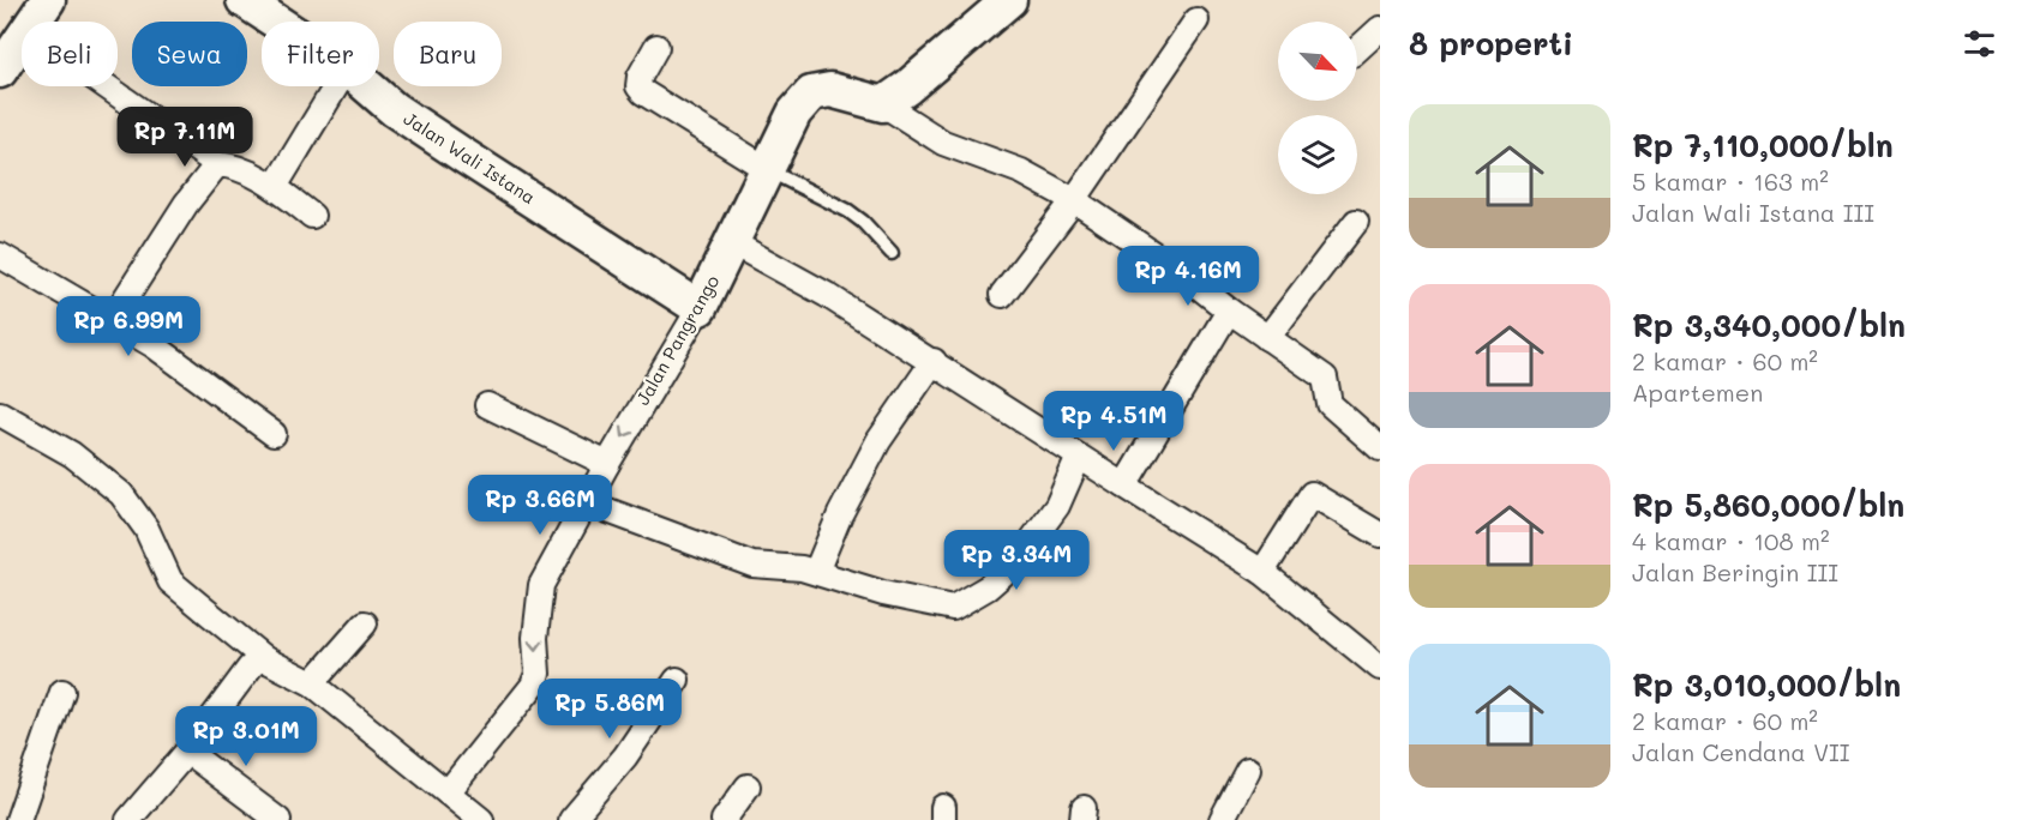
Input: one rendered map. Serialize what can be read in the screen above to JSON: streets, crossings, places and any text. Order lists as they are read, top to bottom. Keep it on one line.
{"streets":{"street":["Jalan Wali Istana","Jalan Pangrango"]},"crossings":[["Jalan Wali Istana","Jalan Pangrango"]],"north":"bottom right","page":{"heading":"8 properti","chip":["Beli","Sewa","Filter","Baru"],"list":[{"name":"Rp 7,110,000/bln","note":"5 kamar · 163 m² · Jalan Wali Istana III"},{"name":"Rp 3,340,000/bln","note":"2 kamar · 60 m² · Apartemen"},{"name":"Rp 5,860,000/bln","note":"4 kamar · 108 m² · Jalan Beringin III"},{"name":"Rp 3,010,000/bln","note":"2 kamar · 60 m² · Jalan Cendana VII"}],"price":["Rp 7.11M","Rp 4.16M","Rp 6.99M","Rp 4.51M","Rp 3.66M","Rp 3.34M","Rp 5.86M","Rp 3.01M"]}}
